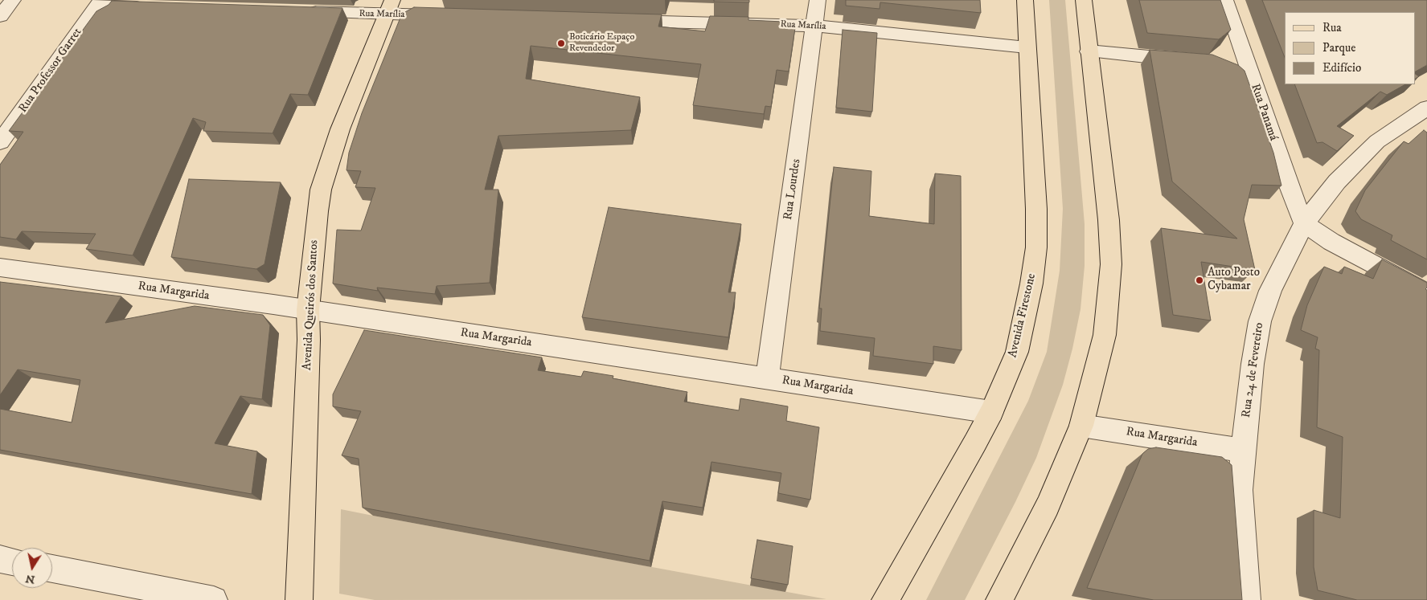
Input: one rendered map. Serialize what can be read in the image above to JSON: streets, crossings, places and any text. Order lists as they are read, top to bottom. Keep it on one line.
{"streets":{"main road":["Avenida Queirós dos Santos","Avenida Firestone"],"street":["Rua Marília","Rua Professor Garret","Rua Panamá","Rua Lourdes","Rua Margarida","Rua 24 de Fevereiro"]},"crossings":[["Rua Marília","Rua Lourdes"],["Rua Marília","Avenida Queirós dos Santos"],["Rua Marília","Avenida Firestone"],["Rua Panamá","Rua 24 de Fevereiro"],["Rua Lourdes","Rua Margarida"],["Rua Margarida","Avenida Queirós dos Santos"],["Rua Margarida","Avenida Firestone"],["Rua Margarida","Rua 24 de Fevereiro"]],"places":["Boticário Espaço Revendedor","Auto Posto Cybamar"],"legend":["Rua","Parque","Edifício"],"north":"bottom"}
